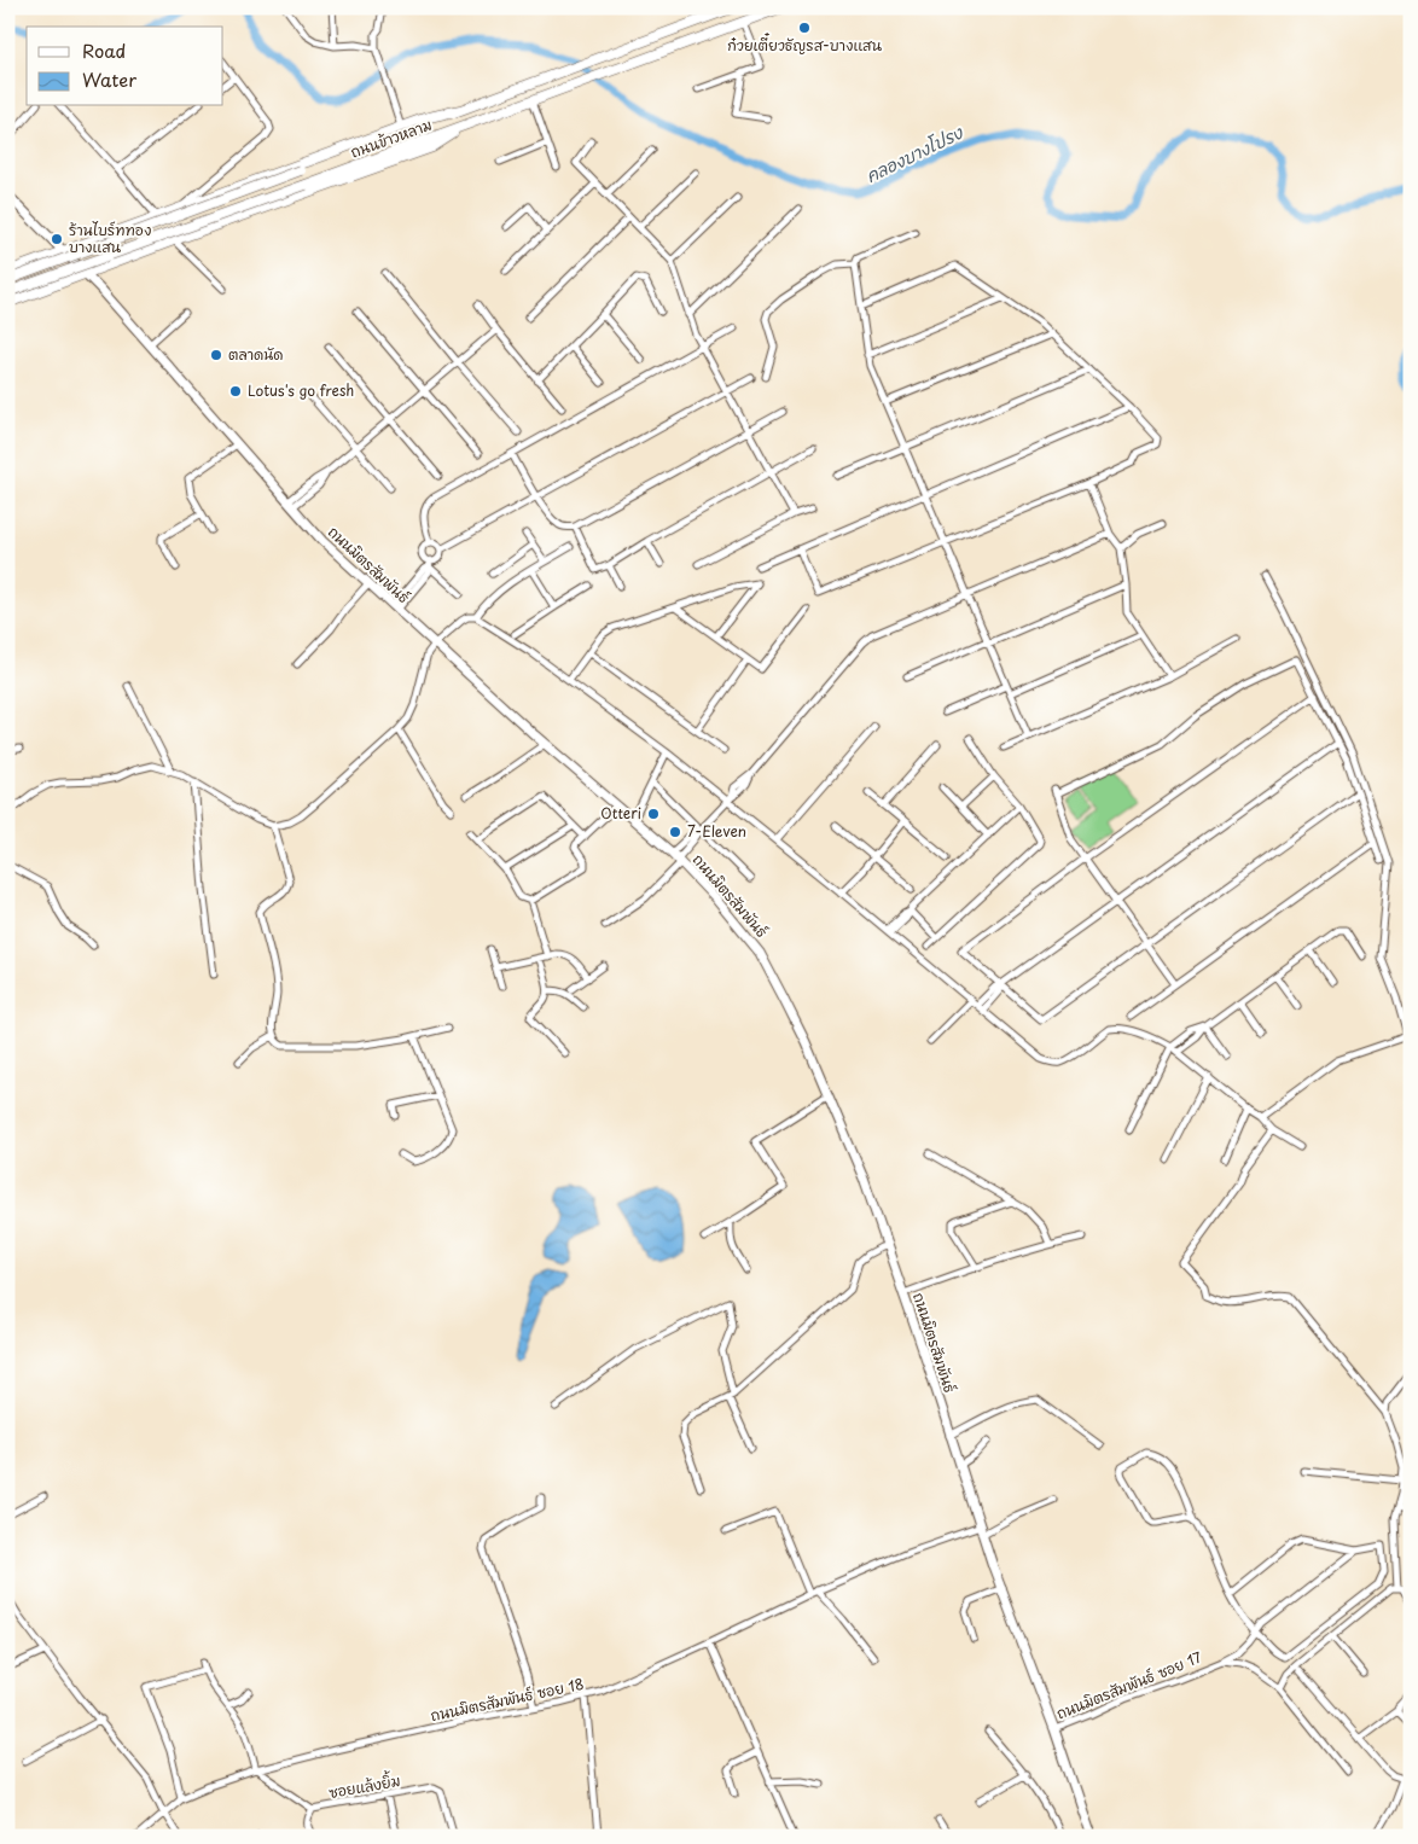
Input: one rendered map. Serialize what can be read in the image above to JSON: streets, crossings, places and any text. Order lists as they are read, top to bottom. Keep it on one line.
{"streets":{"main road":["ถนนข้าวหลาม"],"street":["ถนนมิตรสัมพันธ์","ถนนมิตรสัมพันธ์ ซอย 17","ถนนมิตรสัมพันธ์ ซอย 18","ซอยแล้งยิ้ม"]},"crossings":[["ถนนมิตรสัมพันธ์","ถนนมิตรสัมพันธ์ ซอย 17"],["ถนนมิตรสัมพันธ์","ถนนมิตรสัมพันธ์ ซอย 18"],["ถนนมิตรสัมพันธ์ ซอย 18","ซอยแล้งยิ้ม"]],"water":["คลองบางโปรง"],"places":["ก๋วยเตี๋ยวธัญรส-บางแสน","ร้านไบร์ททอง บางแสน","ตลาดนัด","Lotus's go fresh","Otteri","7-Eleven"],"legend":["Road","Water"]}
